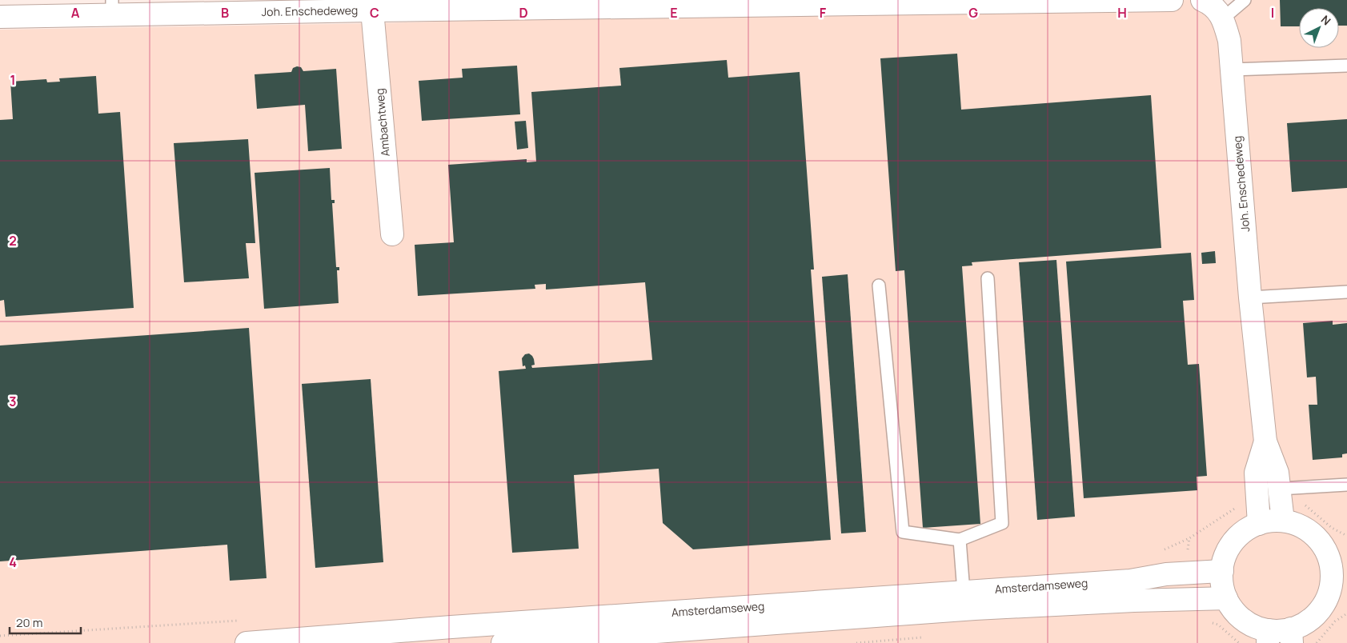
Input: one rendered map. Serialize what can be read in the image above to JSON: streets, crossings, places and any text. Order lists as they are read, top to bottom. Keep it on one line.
{"streets":{"street":["Joh. Enschedeweg","Ambachtweg","Amsterdamseweg"]},"crossings":[["Joh. Enschedeweg","Ambachtweg"]],"scale_bar":"20 m","north":"top right","grid":{"columns":["A","B","C","D","E","F","G","H","I"],"rows":["1","2","3","4"]}}
